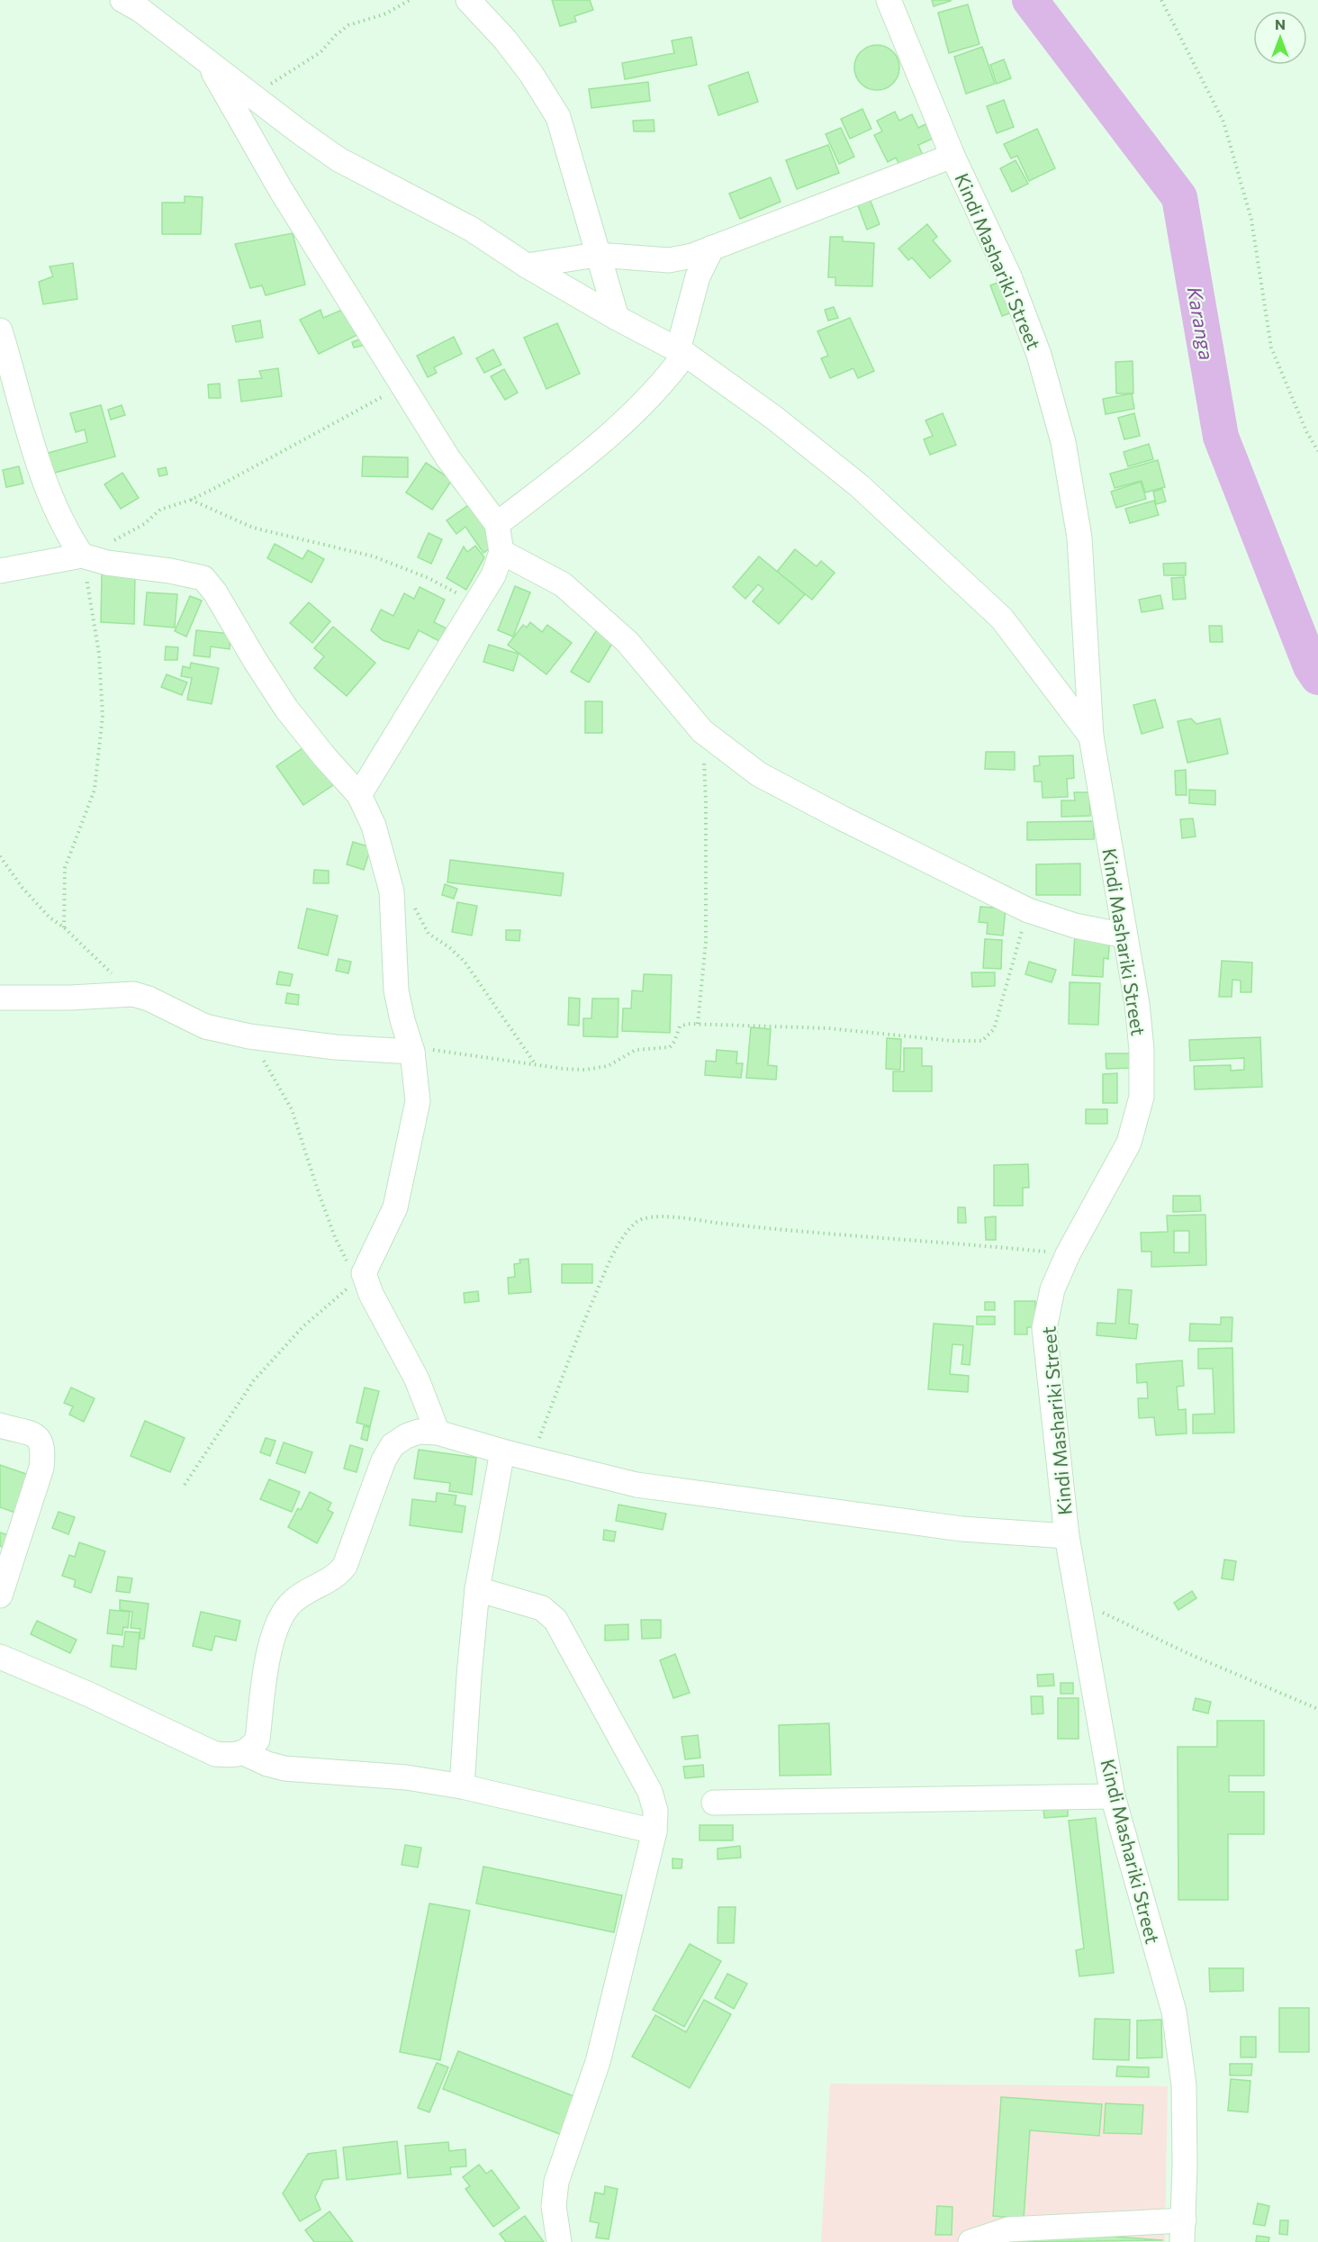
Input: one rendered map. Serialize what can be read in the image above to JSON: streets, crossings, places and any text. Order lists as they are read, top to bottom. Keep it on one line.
{"streets":{"street":["Kindi Mashariki Street"]},"water":["Karanga"],"north":"top"}
